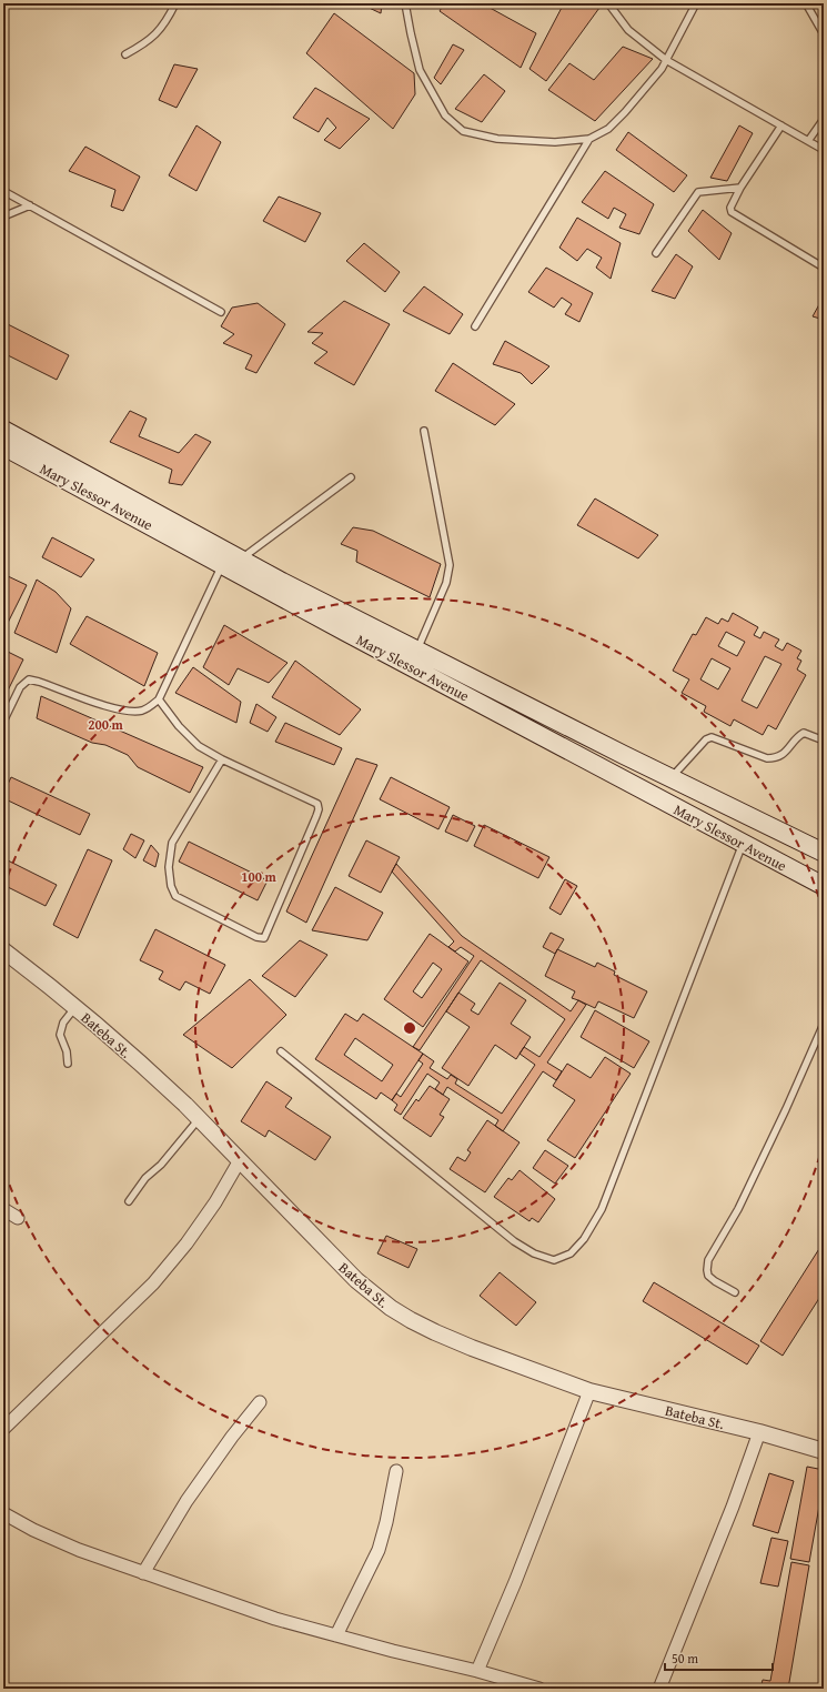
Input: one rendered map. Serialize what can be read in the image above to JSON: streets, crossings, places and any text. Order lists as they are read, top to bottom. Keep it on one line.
{"streets":{"main road":["Mary Slessor Avenue"],"street":["Bateba St."]},"scale_bar":"50 m","rings":["200 m","100 m"]}
